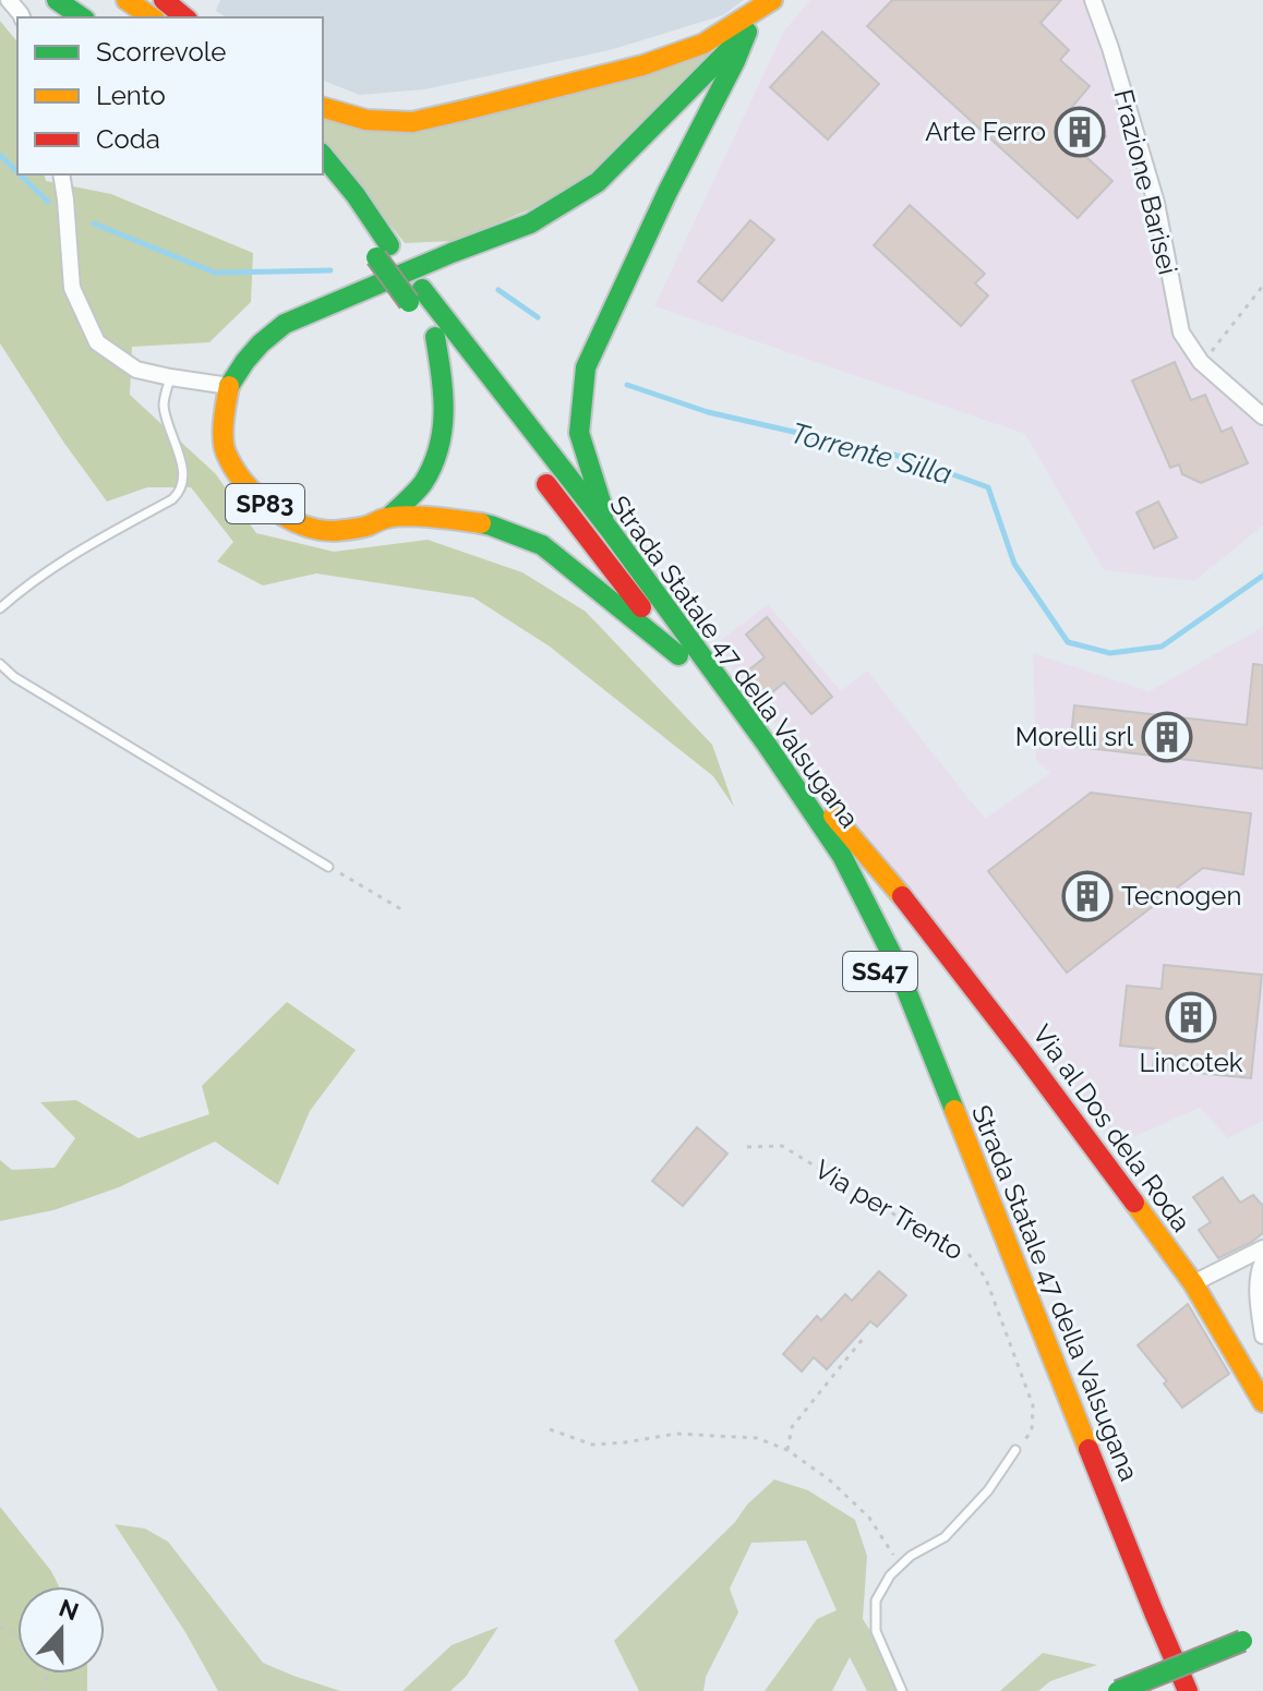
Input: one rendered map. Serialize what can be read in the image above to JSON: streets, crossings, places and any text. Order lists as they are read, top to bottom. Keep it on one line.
{"streets":{"main road":["SP83","Strada Statale 47 della Valsugana","SS47","Via al Dos dela Roda"],"street":["Frazione Barisei"],"path":["Via per Trento"]},"crossings":[["Strada Statale 47 della Valsugana","Via al Dos dela Roda"]],"water":["Torrente Silla"],"places":{"building":["Arte Ferro","Morelli srl","Tecnogen","Lincotek"]},"legend":["Scorrevole","Lento","Coda"],"north":"top"}
